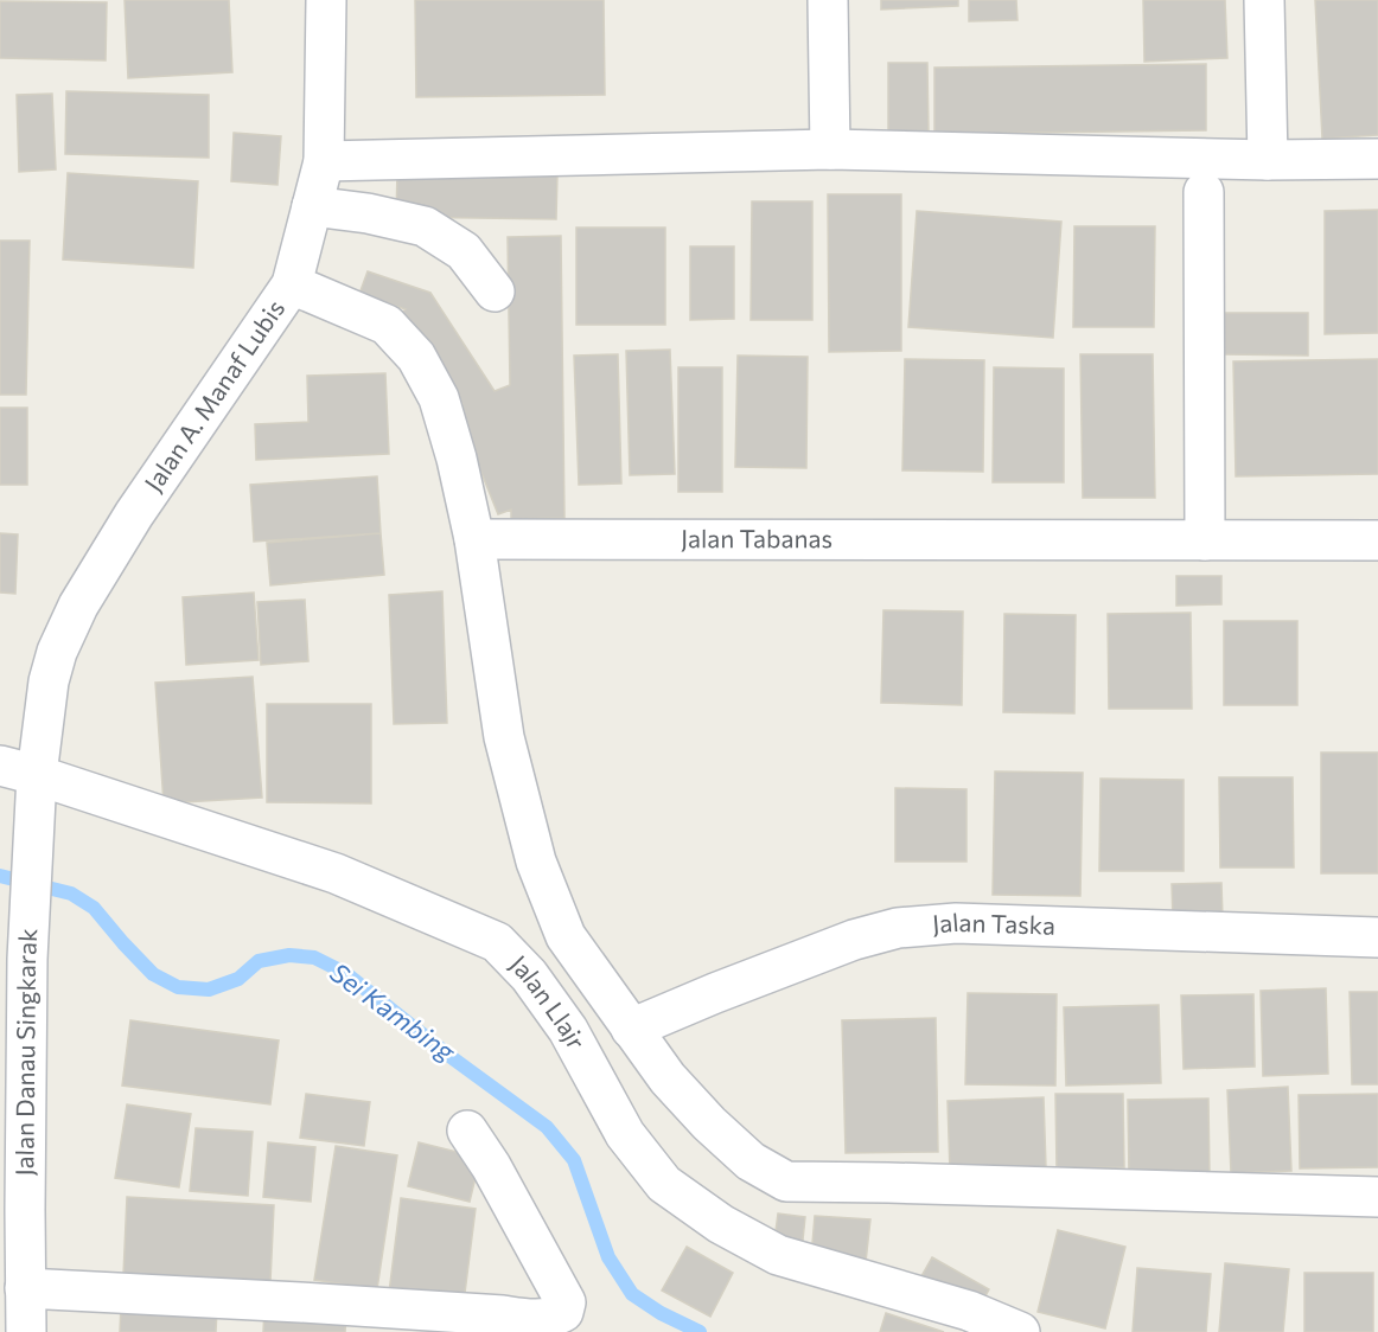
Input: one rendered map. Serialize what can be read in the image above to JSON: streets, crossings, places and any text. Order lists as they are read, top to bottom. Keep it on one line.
{"streets":{"street":["Jalan A. Manaf Lubis","Jalan Tabanas","Jalan Taska","Jalan Llajr","Jalan Danau Singkarak"]},"crossings":[["Jalan A. Manaf Lubis","Jalan Llajr"],["Jalan A. Manaf Lubis","Jalan Danau Singkarak"],["Jalan Llajr","Jalan Danau Singkarak"]],"water":["Sei Kambing"]}
